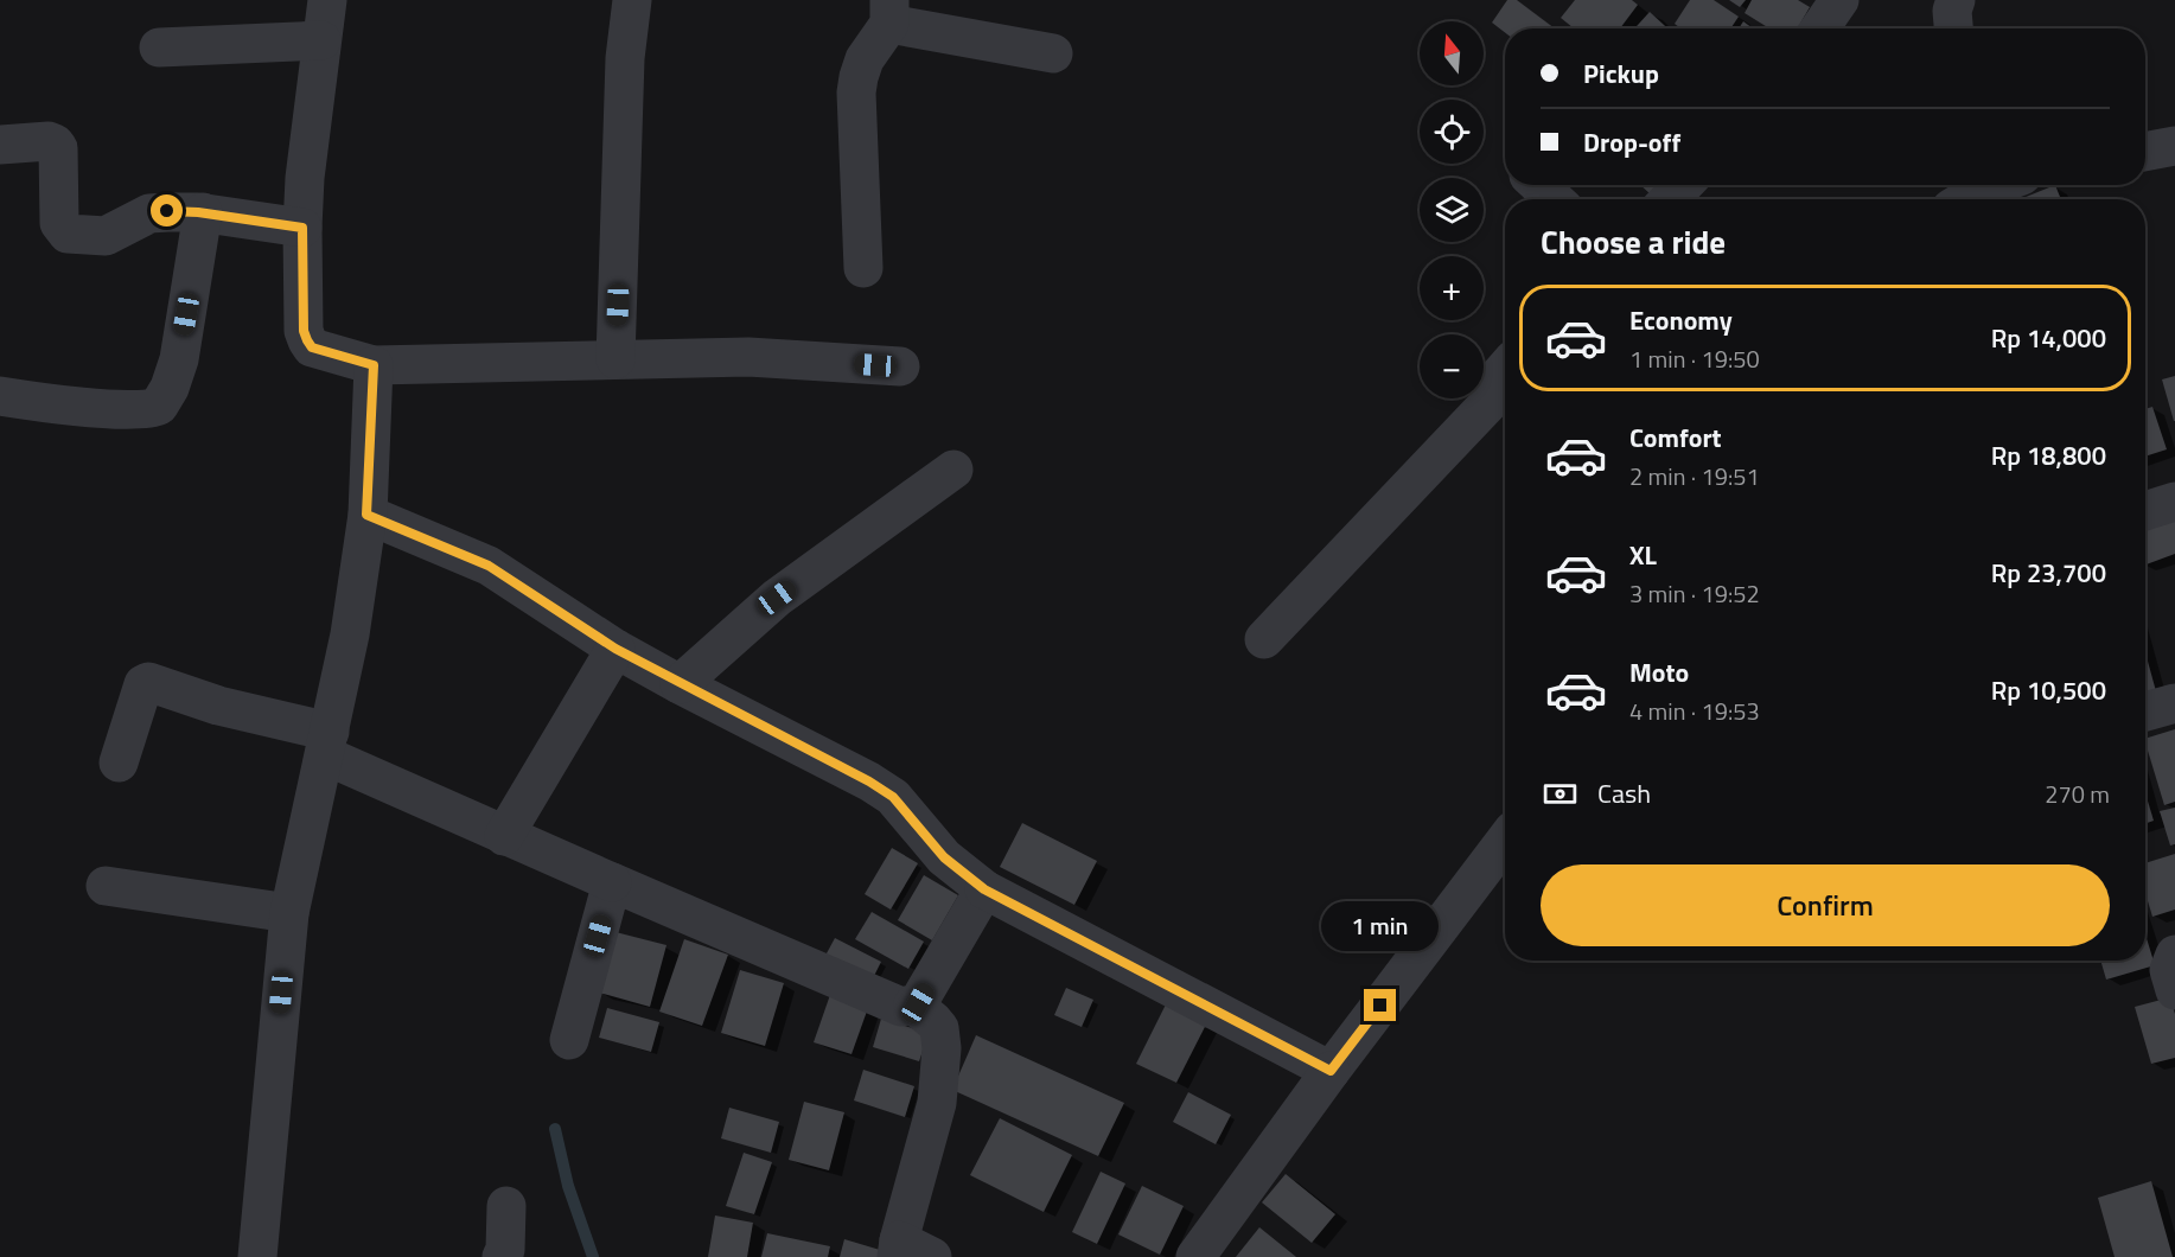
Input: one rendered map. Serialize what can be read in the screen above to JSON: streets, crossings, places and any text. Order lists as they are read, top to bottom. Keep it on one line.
{"north":"top","page":{"map_buttons":["+","−"],"banner":["Pickup","Drop-off"],"heading":"Choose a ride","list":[{"name":"Economy","note":"1 min · 19:50","value":"Rp 14,000"},{"name":"Comfort","note":"2 min · 19:51","value":"Rp 18,800"},{"name":"XL","note":"3 min · 19:52","value":"Rp 23,700"},{"name":"Moto","note":"4 min · 19:53","value":"Rp 10,500"}],"pay":["Cash","270 m"],"buttons":"Confirm","bubble":"1 min"}}
